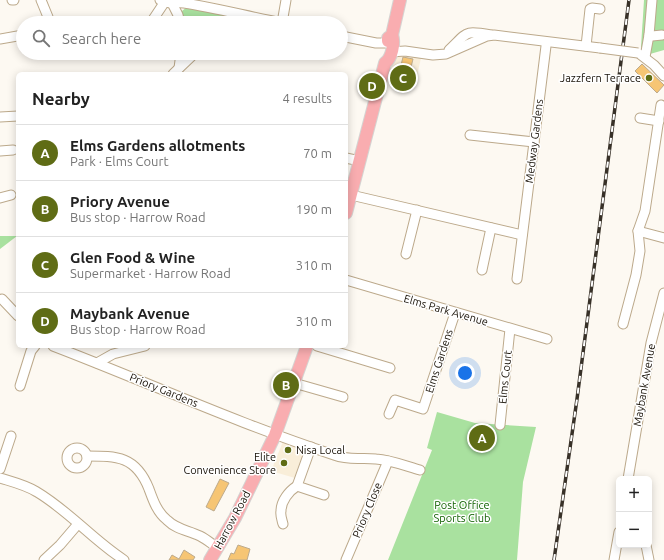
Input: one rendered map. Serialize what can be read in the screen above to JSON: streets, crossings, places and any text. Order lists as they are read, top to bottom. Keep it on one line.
{"streets":{"main road":["Harrow Road"],"street":["Medway Gardens","Elms Park Avenue","Elms Gardens","Elms Court","Maybank Avenue","Priory Gardens","Priory Close"]},"crossings":[["Elms Park Avenue","Elms Gardens"],["Elms Park Avenue","Elms Court"],["Priory Gardens","Priory Close"],["Priory Gardens","Harrow Road"]],"parks":["Post Office Sports Club"],"places":["Jazzfern Terrace","Nisa Local","Elite Convenience Store"],"page":{"search":"Search here","pins":["C","D","B","A"],"heading":["Nearby","4 results"],"list":[{"mark":"A","name":"Elms Gardens allotments","note":"Park · Elms Court","value":"70 m"},{"mark":"B","name":"Priory Avenue","note":"Bus stop · Harrow Road","value":"190 m"},{"mark":"C","name":"Glen Food & Wine","note":"Supermarket · Harrow Road","value":"310 m"},{"mark":"D","name":"Maybank Avenue","note":"Bus stop · Harrow Road","value":"310 m"}],"map_buttons":["+","−"]}}
